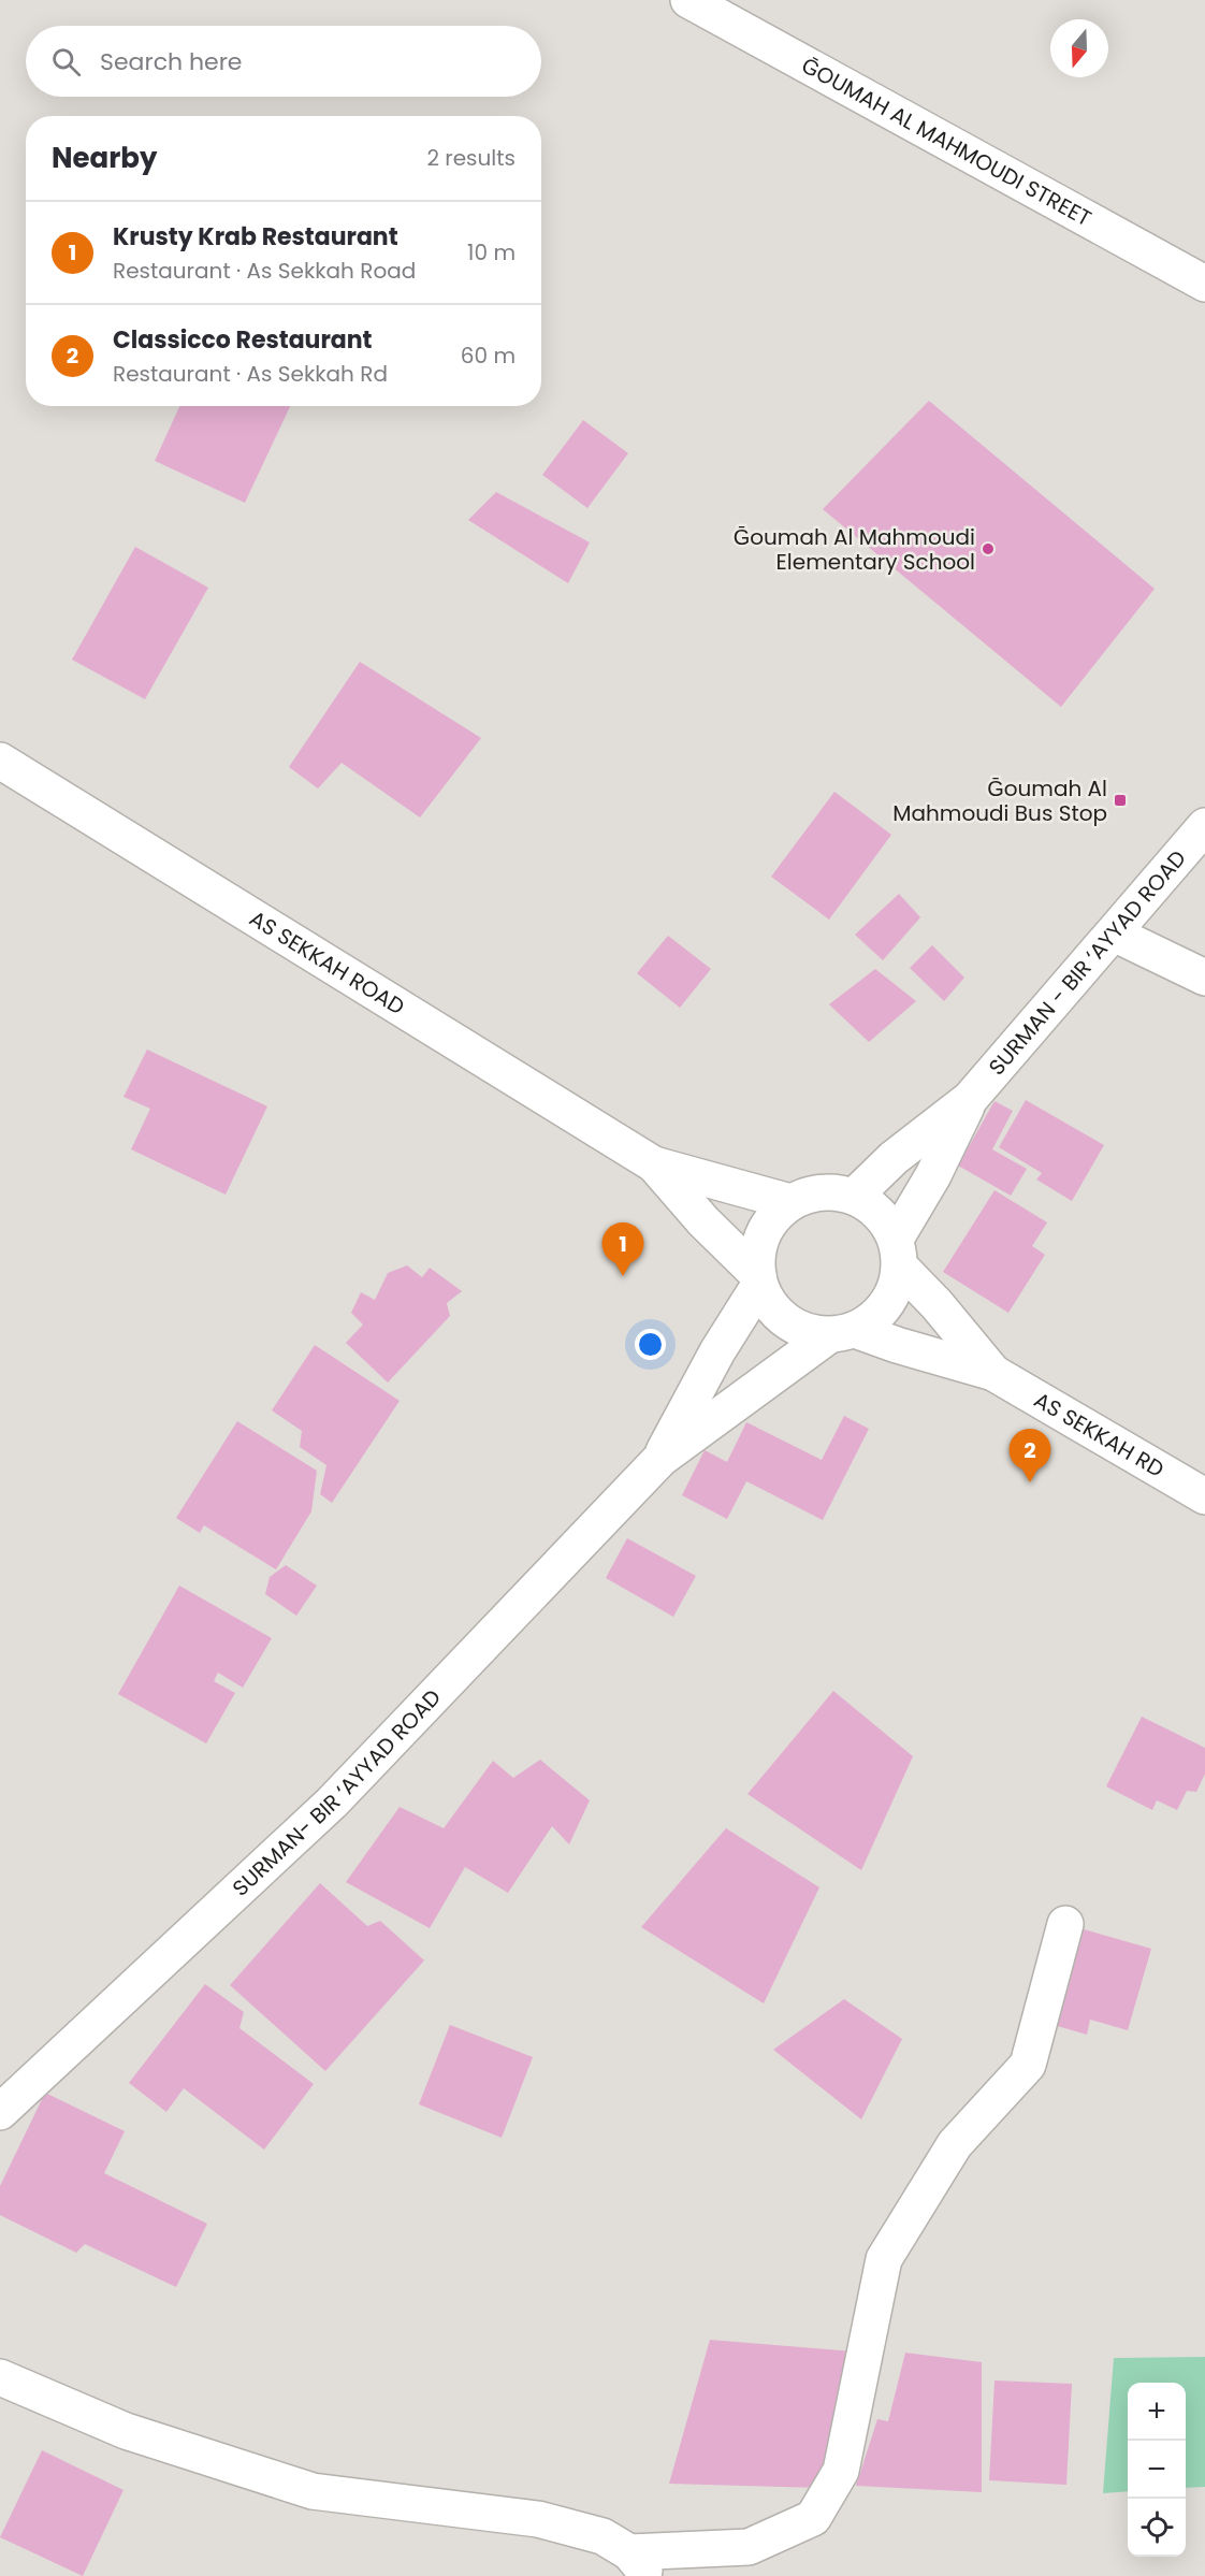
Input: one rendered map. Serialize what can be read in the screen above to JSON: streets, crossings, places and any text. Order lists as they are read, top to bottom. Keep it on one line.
{"streets":{"main road":["ḠOUMAH AL MAHMOUDI STREET","AS SEKKAH ROAD","SURMAN - BIR ‘AYYAD ROAD","AS SEKKAH RD","SURMAN- BIR ‘AYYAD ROAD"]},"places":{"other":["Ḡoumah Al Mahmoudi Elementary School"],"transit":["Ḡoumah Al Mahmoudi Bus Stop"]},"north":"bottom","page":{"search":"Search here","heading":["Nearby","2 results"],"list":[{"mark":"1","name":"Krusty Krab Restaurant","note":"Restaurant · As Sekkah Road","value":"10 m"},{"mark":"2","name":"Classicco Restaurant","note":"Restaurant · As Sekkah Rd","value":"60 m"}],"pins":["1","2"],"map_buttons":["+","−"]}}
